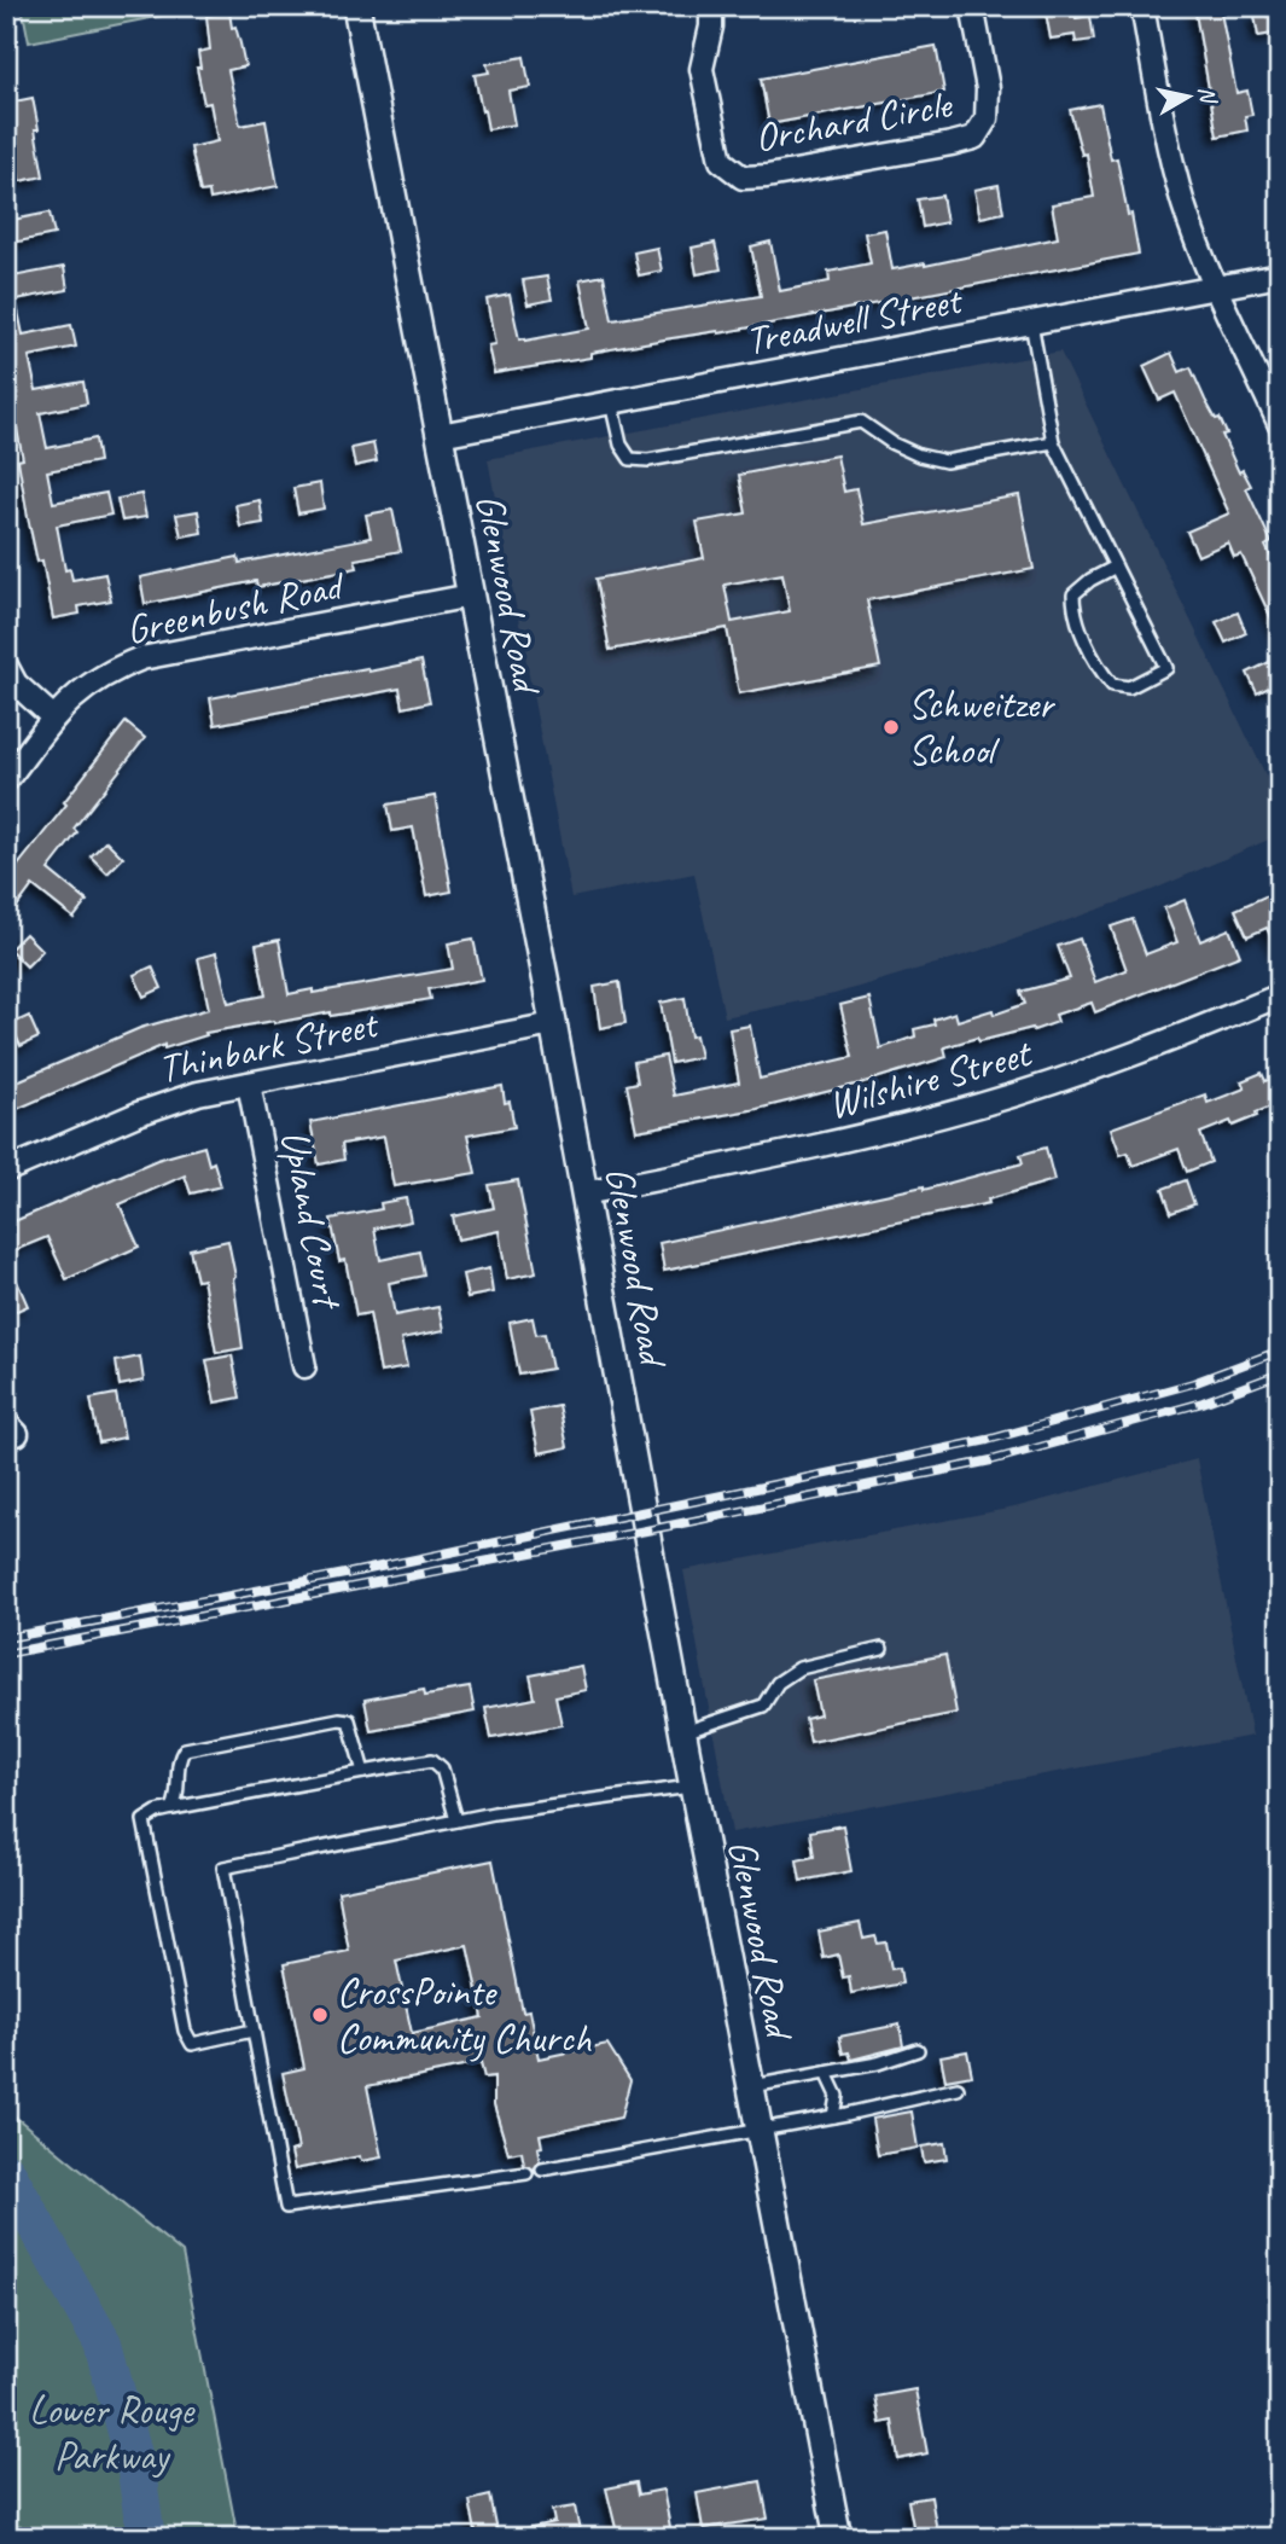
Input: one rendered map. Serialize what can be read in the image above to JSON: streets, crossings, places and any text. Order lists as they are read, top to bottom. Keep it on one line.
{"streets":{"street":["Orchard Circle","Treadwell Street","Glenwood Road","Greenbush Road","Thinbark Street","Wilshire Street","Upland Court"]},"crossings":[["Treadwell Street","Glenwood Road"],["Glenwood Road","Greenbush Road"],["Glenwood Road","Thinbark Street"],["Glenwood Road","Wilshire Street"],["Thinbark Street","Upland Court"]],"parks":["Lower Rouge Parkway"],"places":["Schweitzer School","CrossPointe Community Church"],"north":"right"}
